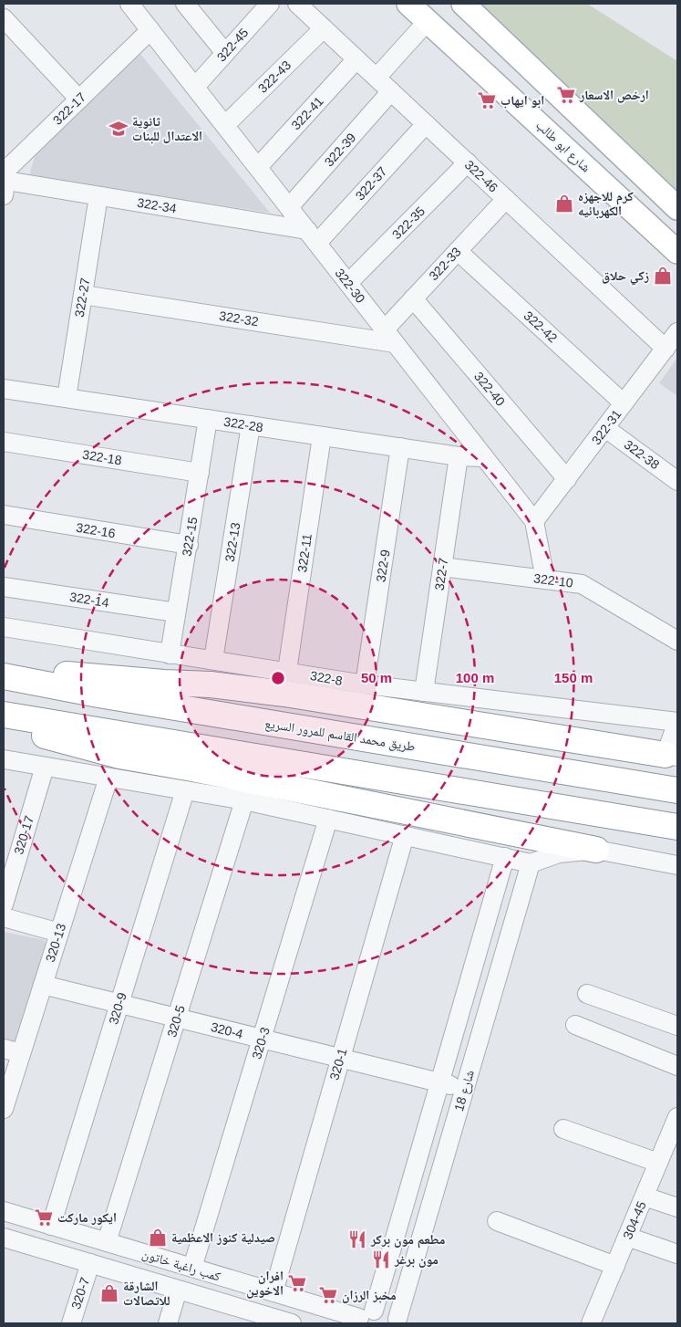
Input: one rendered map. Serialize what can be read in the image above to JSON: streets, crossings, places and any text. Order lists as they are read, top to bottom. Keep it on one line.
{"streets":{"highway":["طريق محمد القاسم للمرور السريع"],"main road":["شارع ابو طالب"],"street":["322-45","322-43","322-17","322-41","322-39","322-46","322-37","322-34","322-35","322-33","322-30","322-27","322-32","322-42","322-40","322-28","322-31","322-38","322-18","322-16","322-15","322-13","322-11","322-9","322-7","322-10","322-14","322-8","320-17","320-13","320-9","320-5","320-4","320-3","320-1","شارع 18","304-45","كمب راغبة خاتون","320-7"]},"crossings":[["322-45","322-30"],["322-43","322-46"],["322-43","322-30"],["322-17","322-34"],["322-17","322-30"],["322-41","322-46"],["322-41","322-30"],["322-39","322-46"],["322-39","322-30"],["322-46","322-37"],["322-46","322-35"],["322-46","322-33"],["322-46","322-31"],["322-37","322-34"],["322-37","322-30"],["322-34","322-30"],["322-34","322-27"],["322-35","322-30"],["322-33","322-30"],["322-33","322-32"],["322-33","322-42"],["322-33","322-40"],["322-30","322-32"],["322-30","322-28"],["322-30","322-31"],["322-30","322-10"],["322-27","322-32"],["322-27","322-28"],["322-42","322-31"],["322-40","322-31"],["322-28","322-15"],["322-28","322-13"],["322-28","322-11"],["322-28","322-9"],["322-28","322-7"],["322-31","322-38"],["322-18","322-15"],["322-16","322-15"],["322-15","322-14"],["322-15","322-8"],["322-13","322-8"],["322-11","322-8"],["322-9","322-8"],["322-7","322-10"],["322-7","322-8"],["320-13","320-4"],["320-9","320-4"],["320-9","كمب راغبة خاتون"],["320-5","320-4"],["320-5","كمب راغبة خاتون"],["320-4","320-3"],["320-4","320-1"],["320-4","شارع 18"],["320-3","كمب راغبة خاتون"],["320-1","كمب راغبة خاتون"],["شارع 18","كمب راغبة خاتون"],["كمب راغبة خاتون","320-7"]],"places":{"supermarket":["ارخص الاسعار","ابو ايهاب","ايكور ماركت","افران الاخوين","مخبز الرزان"],"school or university":["ثانوية الاعتدال للبنات"],"shop":["كرم للاجهزه الكهربائيه","زكي حلاق","صيدلية كنوز الاعظمية","الشارقة للاتصالات"],"restaurant":["مطعم مون بركر","مون برغر"]},"rings":["50 m","100 m","150 m"]}
